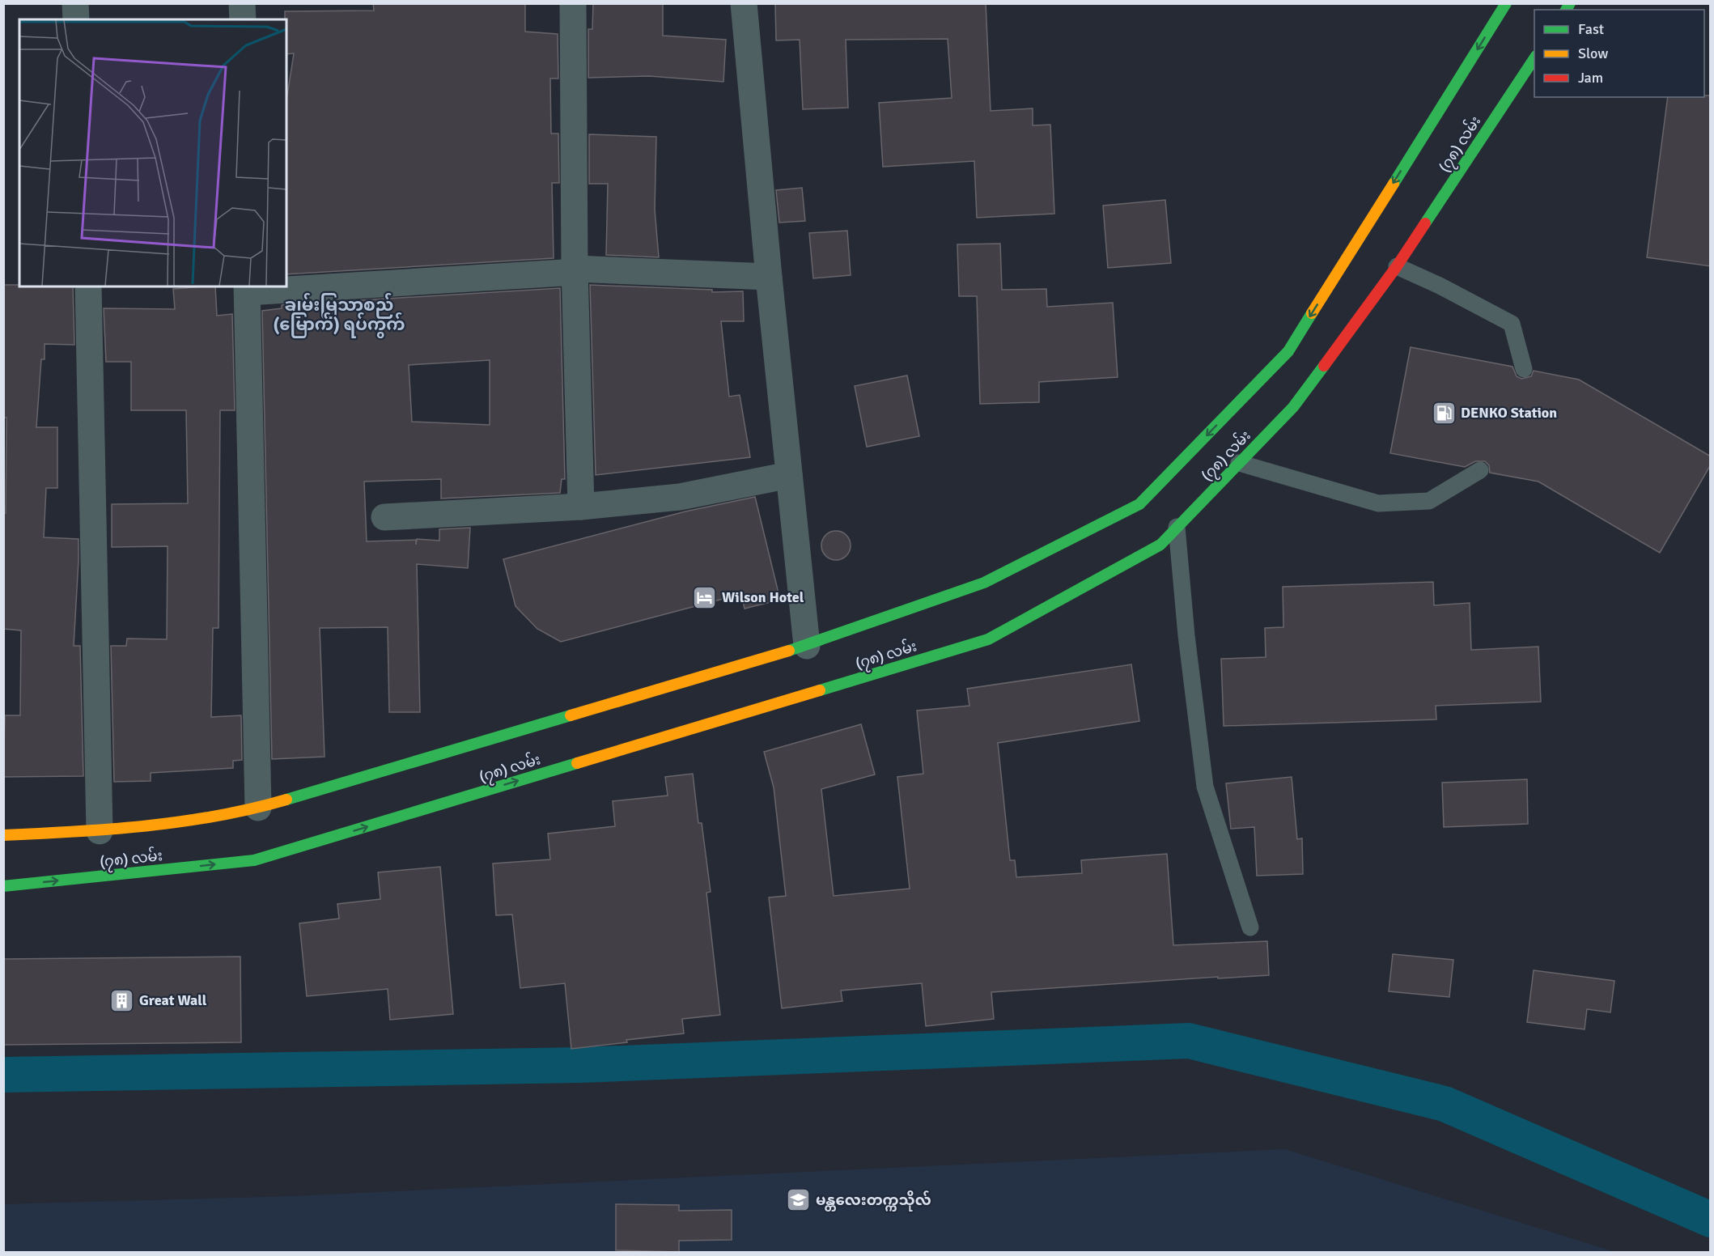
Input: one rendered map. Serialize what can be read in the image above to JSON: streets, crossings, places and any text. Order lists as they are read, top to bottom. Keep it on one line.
{"streets":{"main road":["(၇၈) လမ်း"]},"districts":["ချမ်းမြသာစည် (မြောက်) ရပ်ကွက်"],"places":{"fuel station":["DENKO Station"],"hotel":["Wilson Hotel"],"building":["Great Wall"],"school or university":["မန္တလေးတက္ကသိုလ်"]},"legend":["Fast","Slow","Jam"]}
